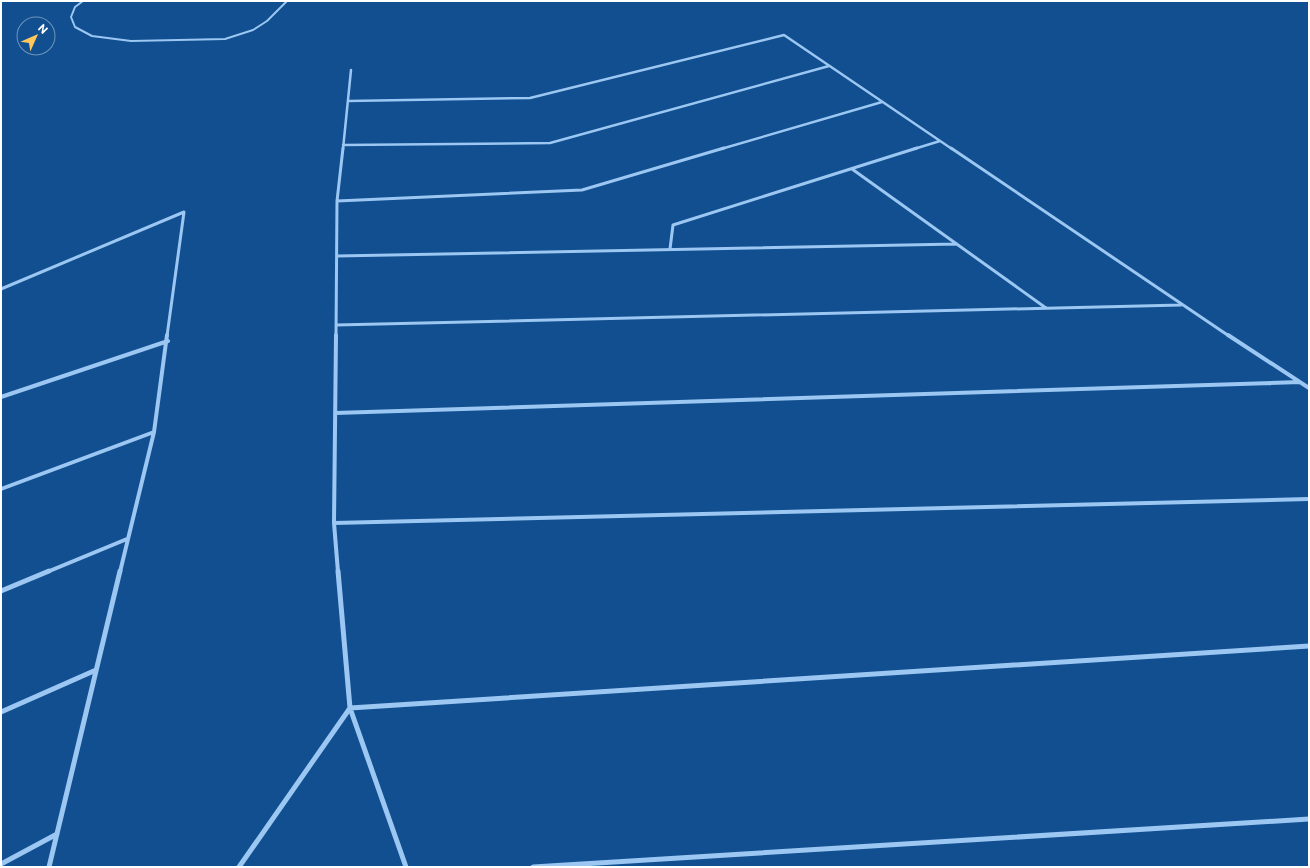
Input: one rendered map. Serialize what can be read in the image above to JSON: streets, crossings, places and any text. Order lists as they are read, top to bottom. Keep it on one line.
{"north":"top right"}
